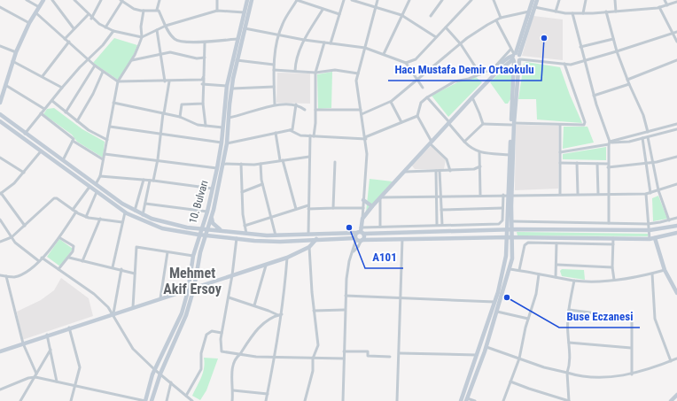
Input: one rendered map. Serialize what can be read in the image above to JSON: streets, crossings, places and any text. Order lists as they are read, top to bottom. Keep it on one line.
{"streets":{"main road":["10. Bulvarı"]},"districts":["Mehmet Akif Ersoy"],"places":["Hacı Mustafa Demir Ortaokulu","A101","Buse Eczanesi"]}
